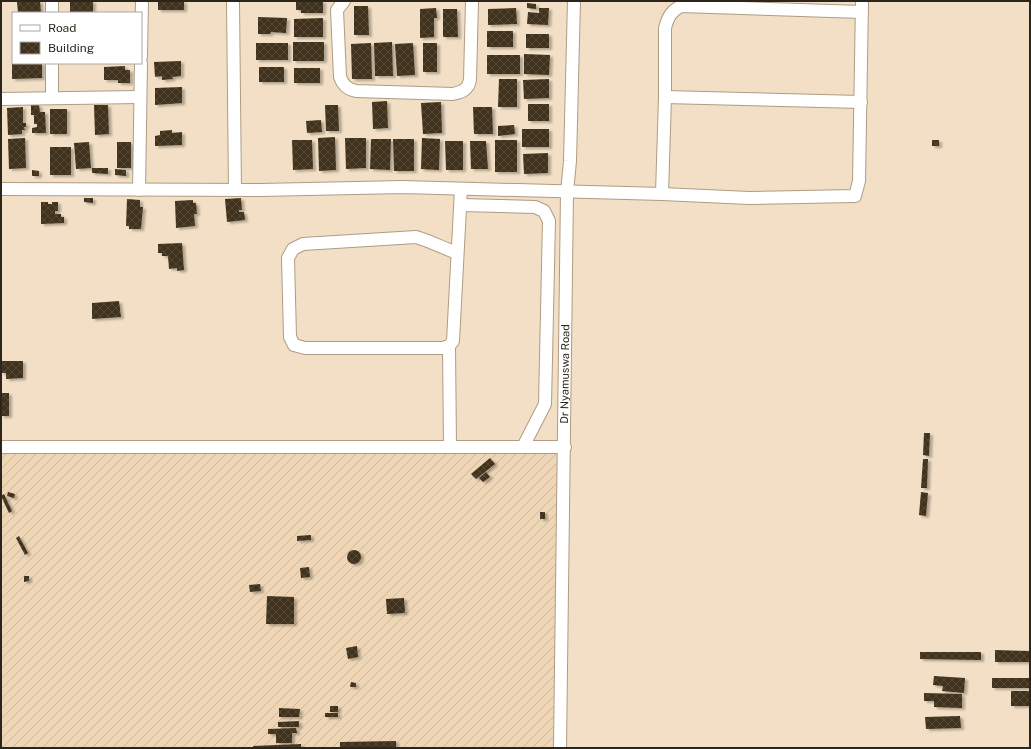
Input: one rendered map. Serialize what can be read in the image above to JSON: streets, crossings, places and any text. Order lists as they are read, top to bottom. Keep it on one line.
{"streets":{"street":["Dr Nyamuswa Road"]},"legend":["Road","Building"]}
